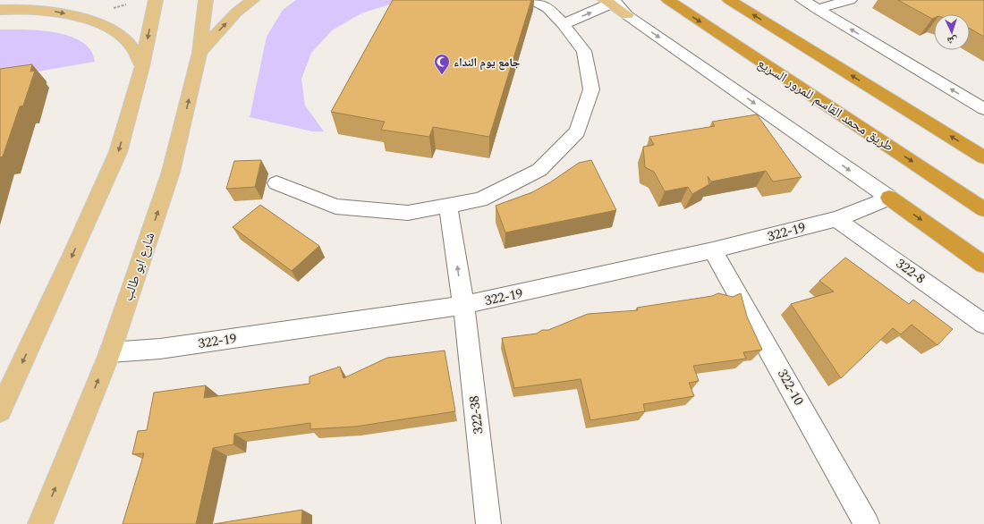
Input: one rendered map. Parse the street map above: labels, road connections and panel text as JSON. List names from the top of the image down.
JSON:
{
  "streets": {
    "highway": ["طريق محمد القاسم للمرور السريع"],
    "main road": ["شارع ابو طالب"],
    "street": [
      "322-19",
      "322-8",
      "322-10",
      "322-38"
    ]
  },
  "crossings": [
    ["322-19", "شارع ابو طالب"],
    ["322-19", "322-8"],
    ["322-19", "322-10"],
    ["322-19", "322-38"]
  ],
  "places": {
    "mosque": ["جامع يوم النداء"]
  },
  "north": "bottom"
}
